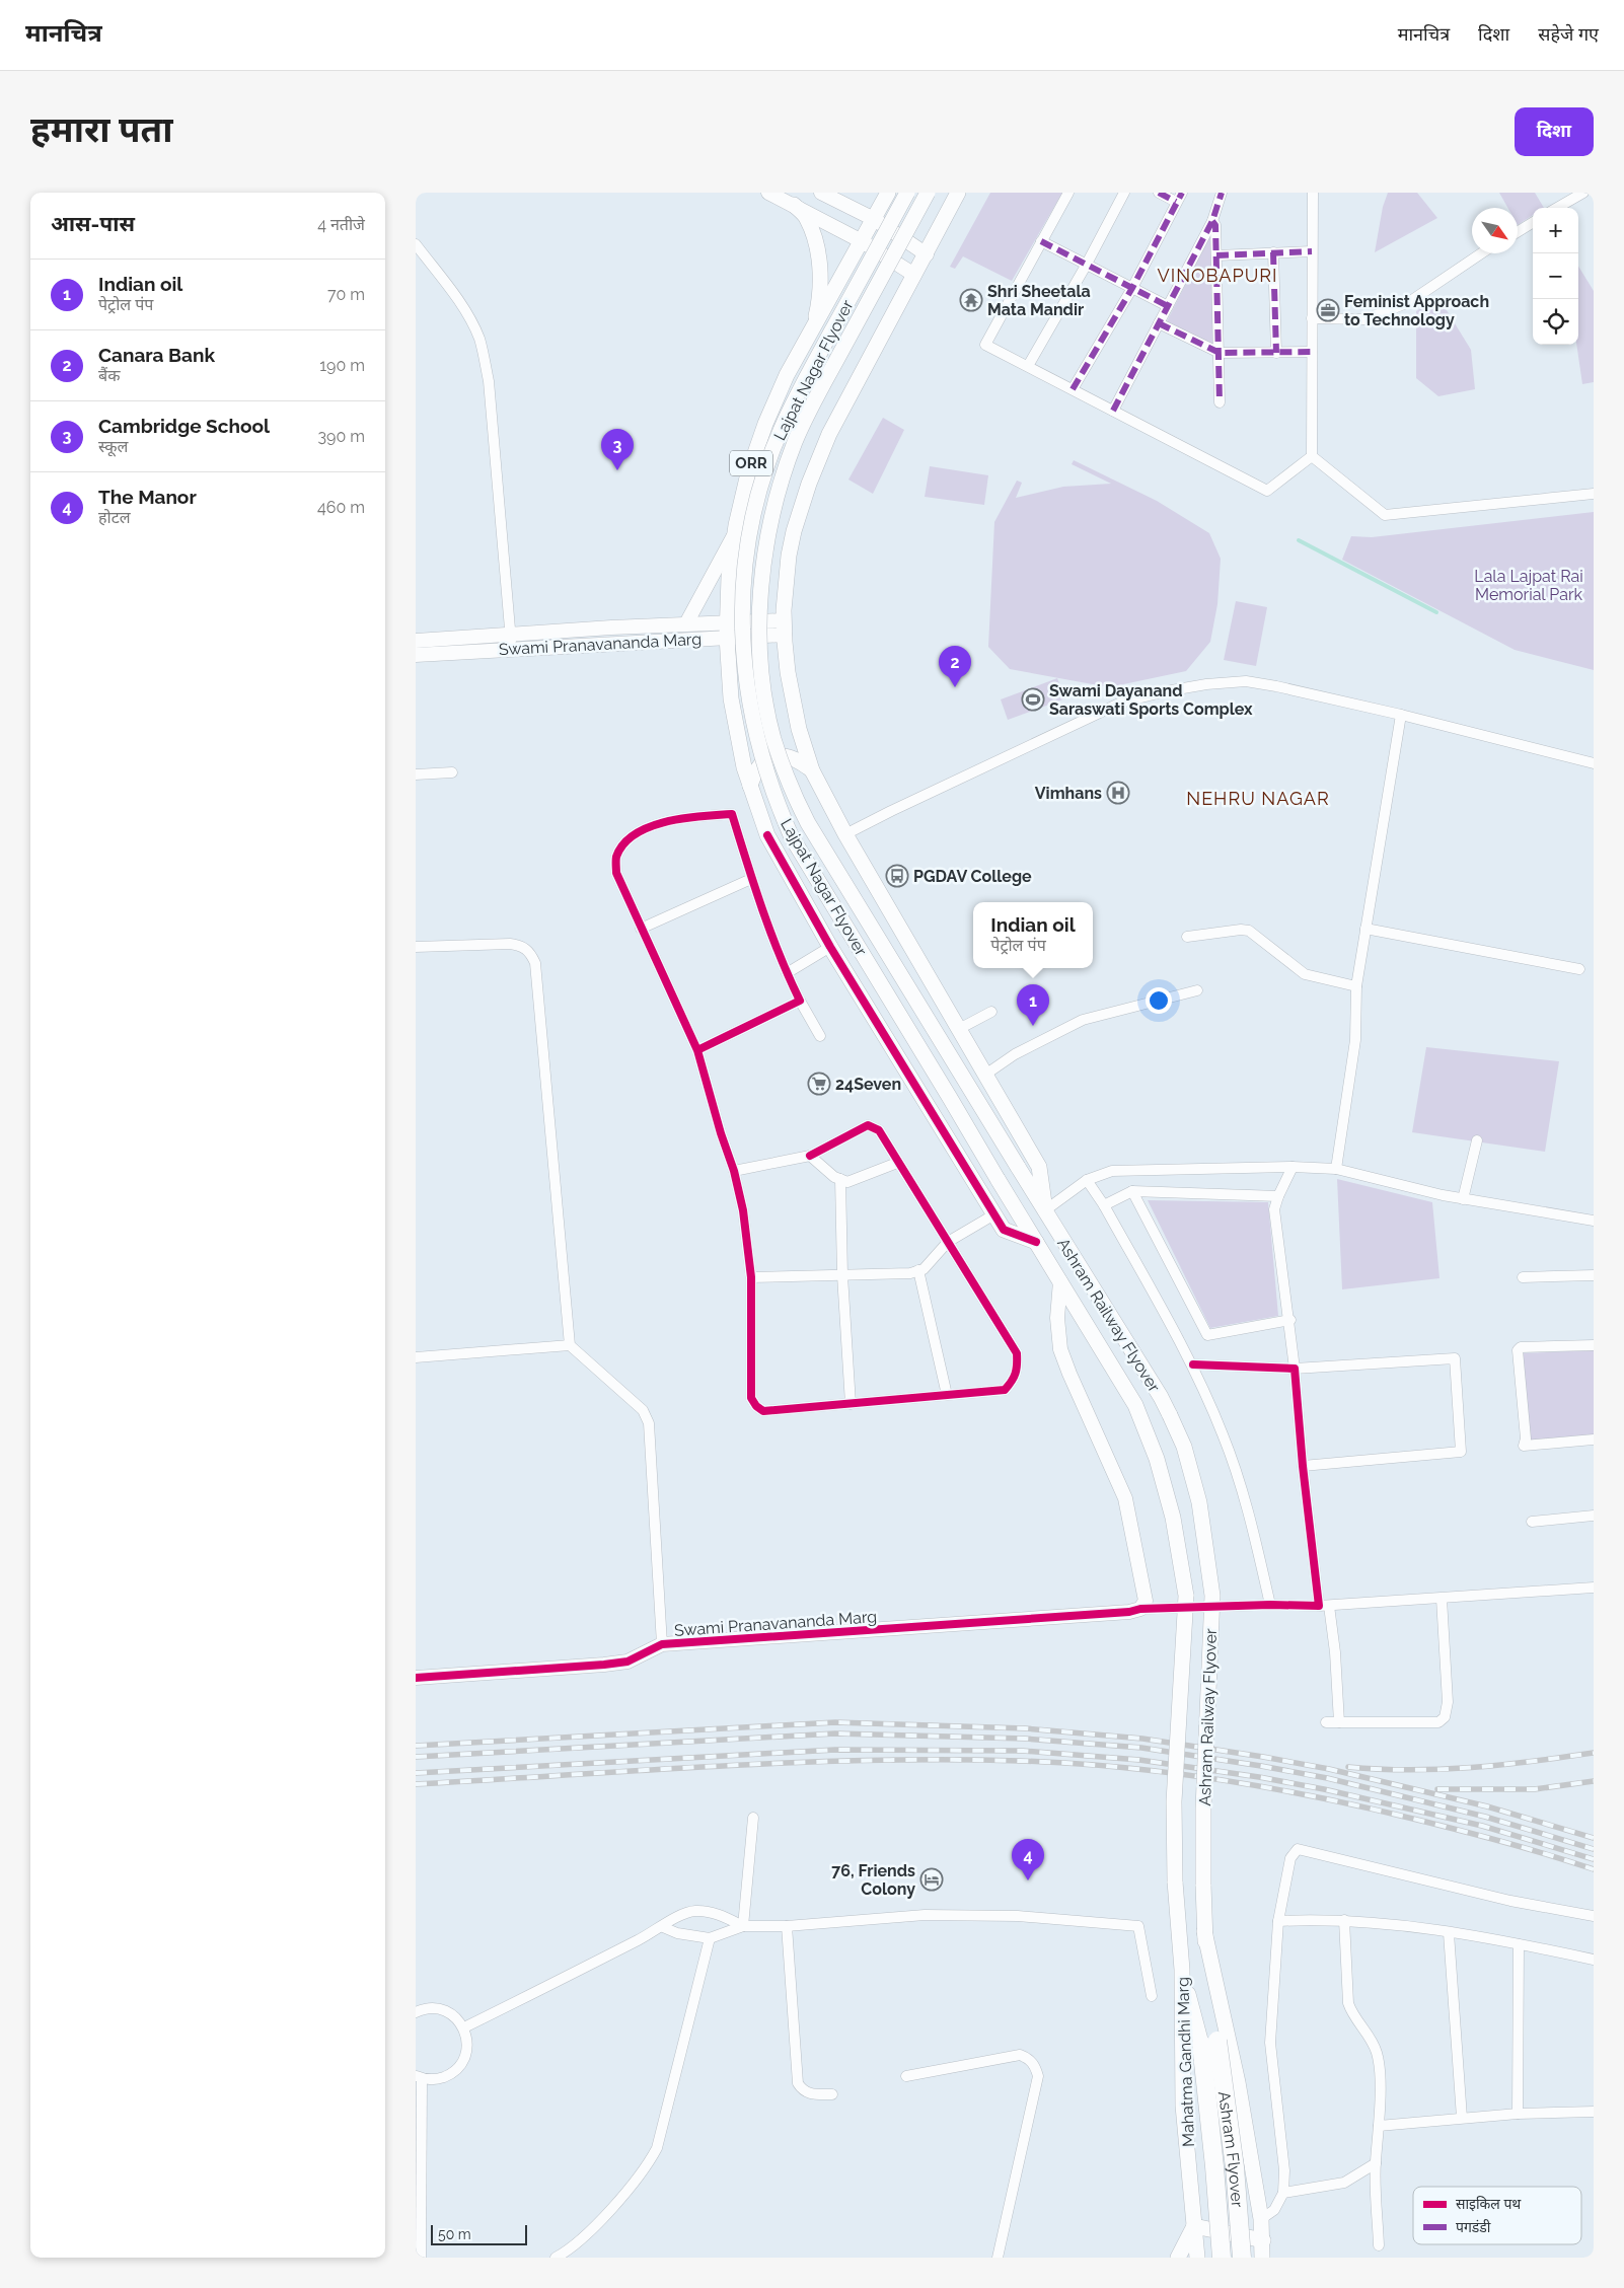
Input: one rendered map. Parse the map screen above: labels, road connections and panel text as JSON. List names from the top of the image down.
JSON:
{
  "streets": {
    "highway": ["Ashram Flyover"],
    "main road": [
      "Lajpat Nagar Flyover",
      "ORR",
      "Ashram Railway Flyover",
      "Mahatma Gandhi Marg"
    ],
    "street": ["Swami Pranavananda Marg"]
  },
  "crossings": [
    ["Lajpat Nagar Flyover", "ORR"],
    ["Lajpat Nagar Flyover", "Ashram Railway Flyover"],
    ["ORR", "Swami Pranavananda Marg"],
    ["Ashram Railway Flyover", "Mahatma Gandhi Marg"],
    ["Mahatma Gandhi Marg", "Ashram Flyover"]
  ],
  "districts": ["VINOBAPURI", "NEHRU NAGAR"],
  "parks": ["Lala Lajpat Rai Memorial Park"],
  "places": {
    "temple": ["Shri Sheetala Mata Mandir"],
    "office": ["Feminist Approach to Technology"],
    "sports": ["Swami Dayanand Saraswati Sports Complex"],
    "hospital": ["Vimhans"],
    "bus stop": ["PGDAV College"],
    "supermarket": ["24Seven"],
    "hotel": ["76, Friends Colony"]
  },
  "legend": ["साइकिल पथ", "पगडंडी"],
  "scale_bar": "50 m",
  "north": "bottom right",
  "page": {
    "header": "मानचित्र",
    "nav": ["मानचित्र", "दिशा", "सहेजे गए"],
    "buttons": "दिशा",
    "title": "हमारा पता",
    "heading": ["आस-पास", "4 नतीजे"],
    "map_buttons": ["+", "−"],
    "list": [
      {
        "mark": "1",
        "name": "Indian oil",
        "note": "पेट्रोल पंप",
        "value": "70 m"
      },
      {
        "mark": "2",
        "name": "Canara Bank",
        "note": "बैंक",
        "value": "190 m"
      },
      {
        "mark": "3",
        "name": "Cambridge School",
        "note": "स्कूल",
        "value": "390 m"
      },
      {
        "mark": "4",
        "name": "The Manor",
        "note": "होटल",
        "value": "460 m"
      }
    ],
    "pins": [
      "3",
      "2",
      "1",
      "4"
    ],
    "popup": ["Indian oil", "पेट्रोल पंप"],
    "scale": "50 m"
  }
}
